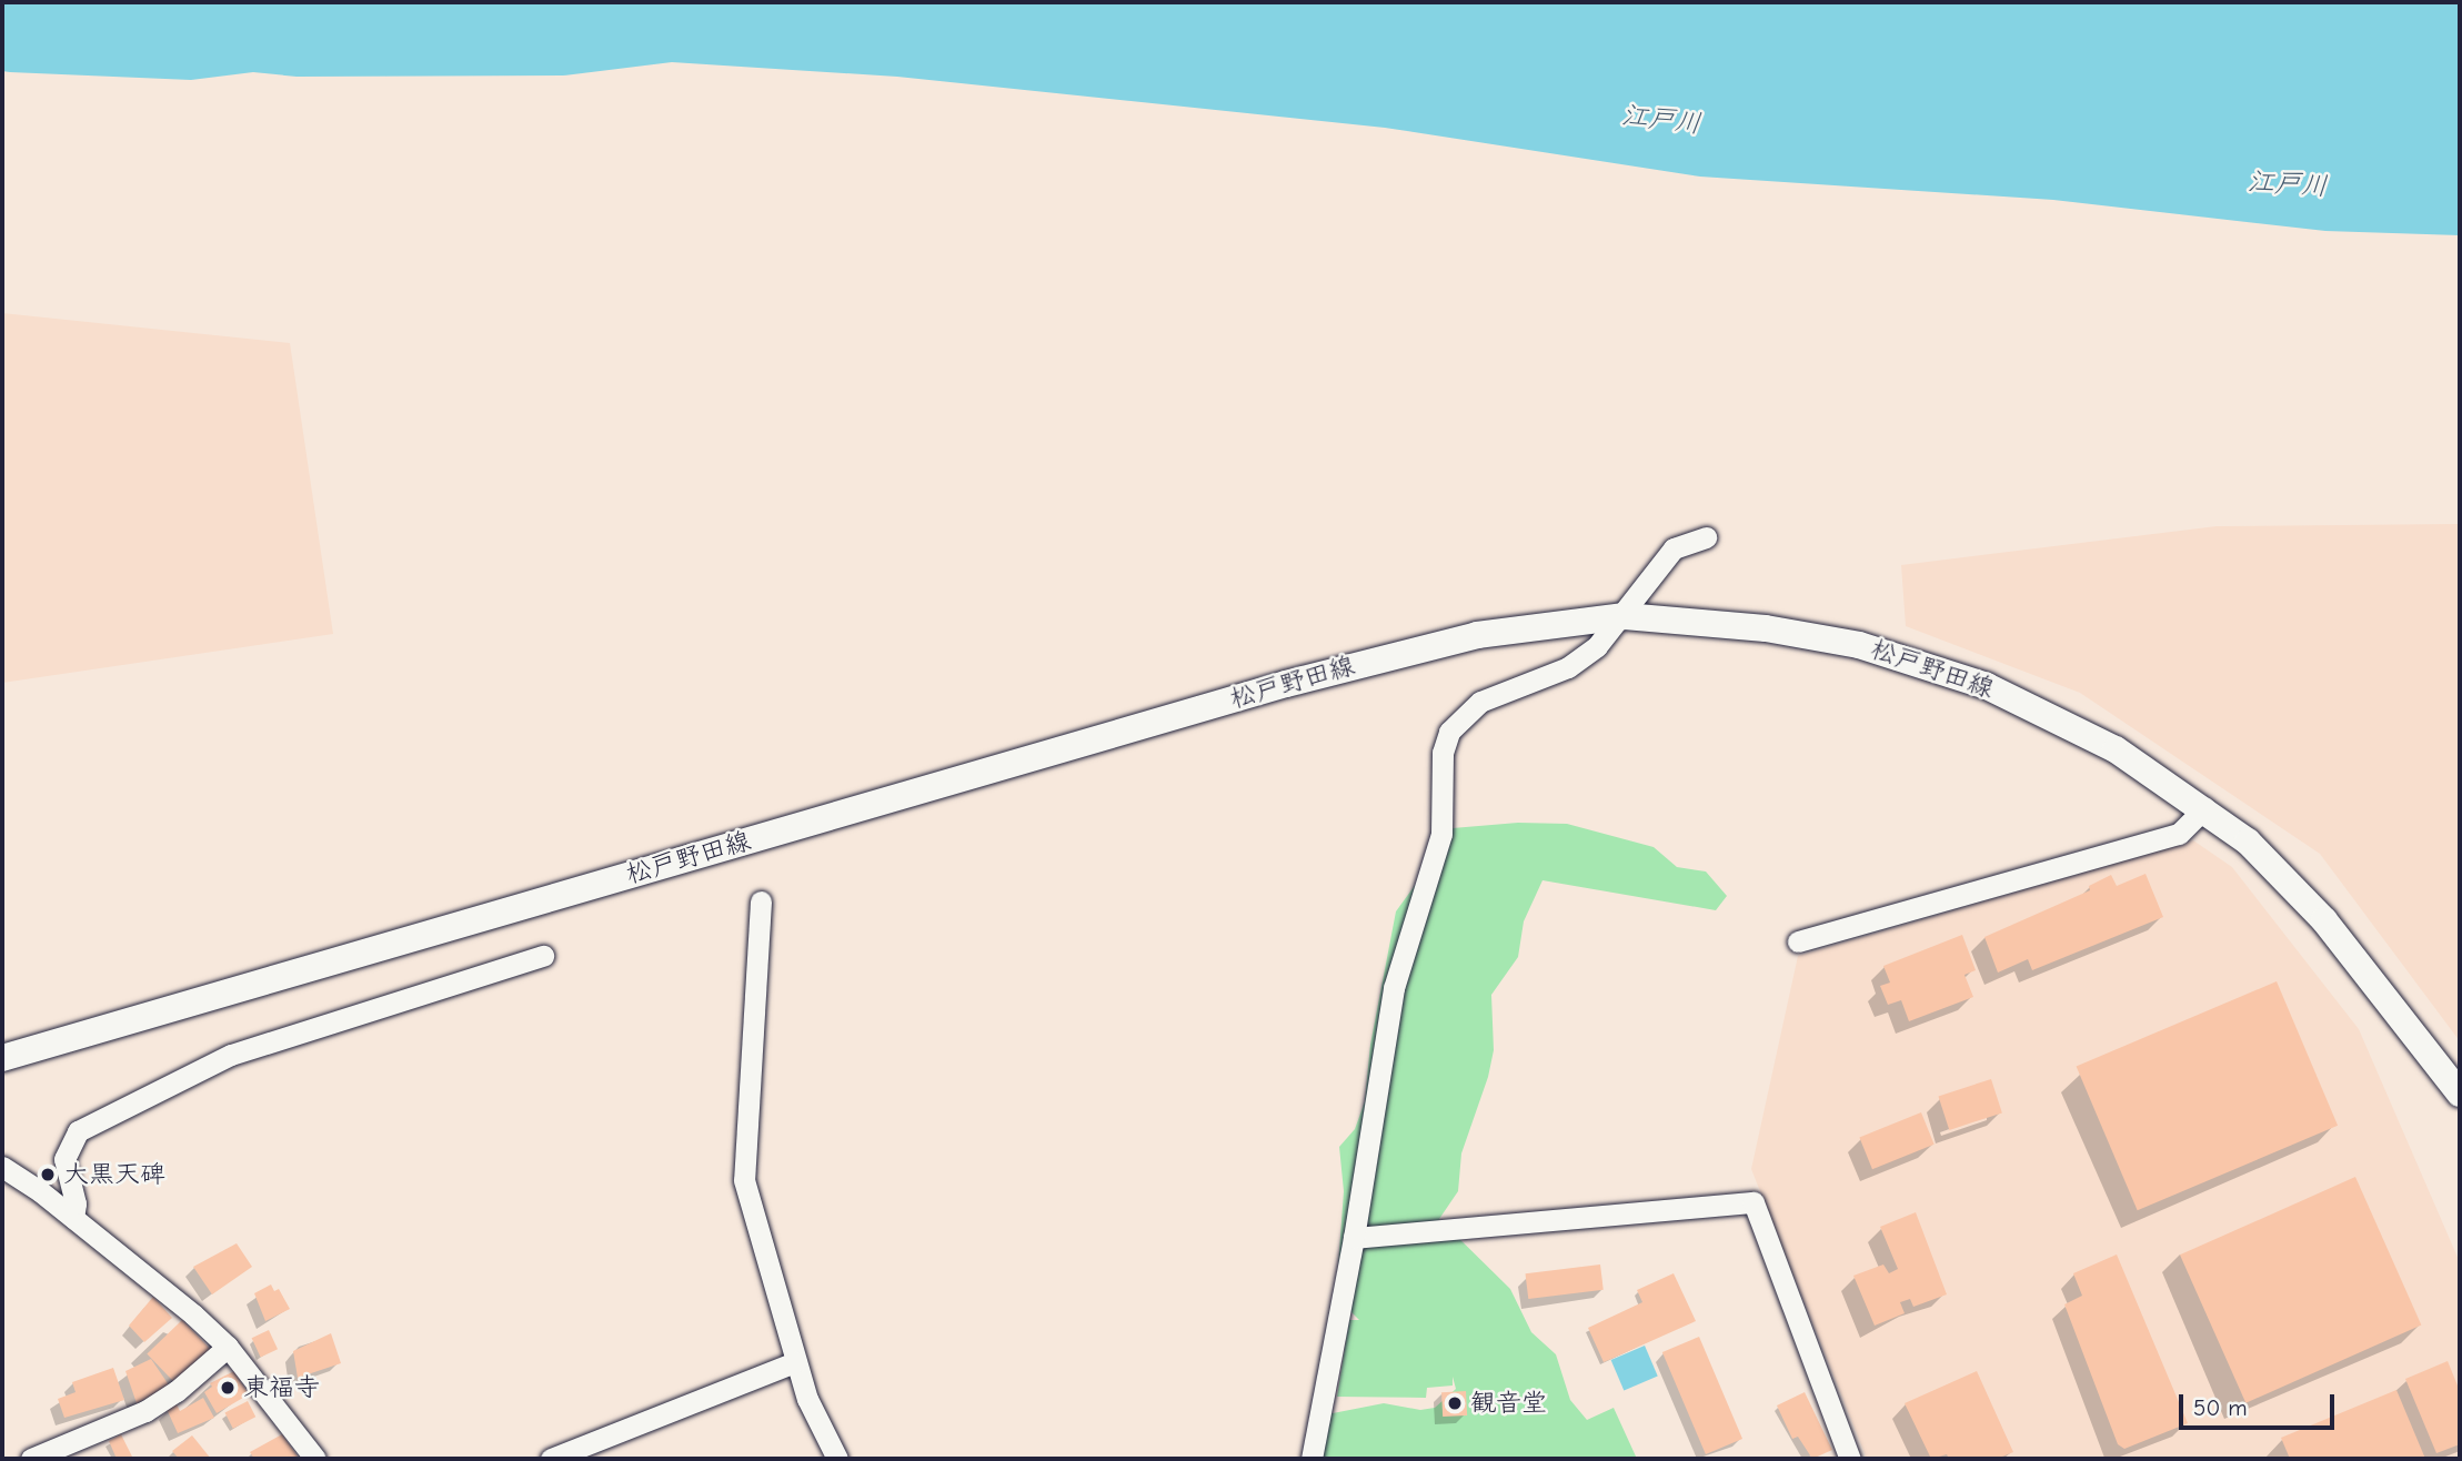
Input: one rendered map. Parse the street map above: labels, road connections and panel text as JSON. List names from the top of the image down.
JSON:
{
  "streets": {
    "main road": ["松戸野田線"]
  },
  "water": ["江戸川"],
  "places": ["大黒天碑", "東福寺", "観音堂"],
  "scale_bar": "50 m"
}
